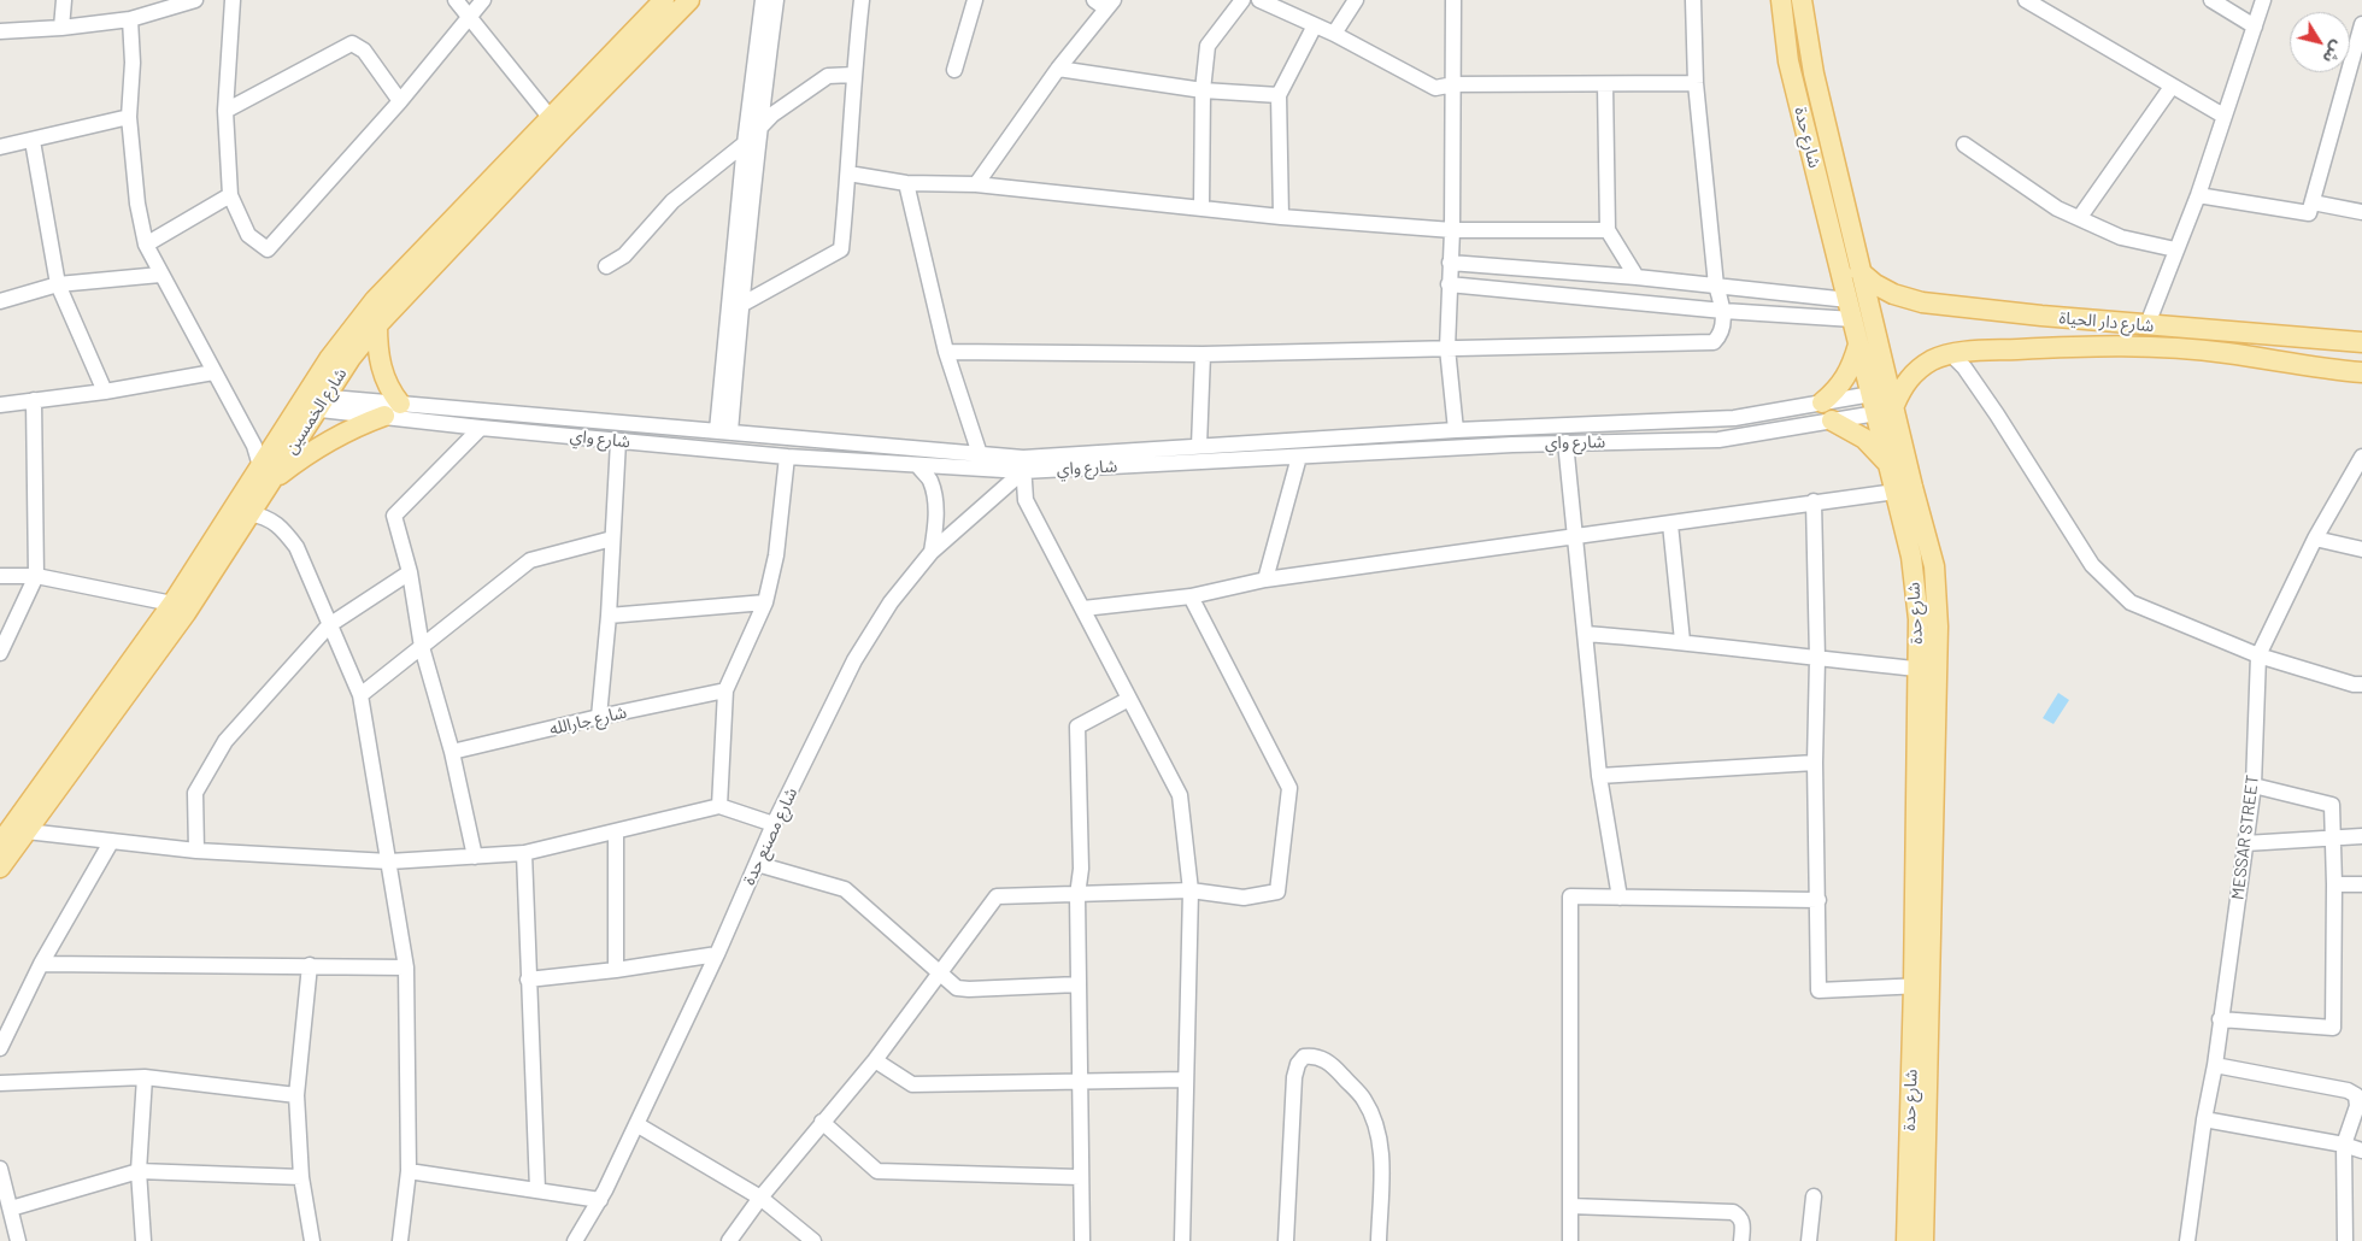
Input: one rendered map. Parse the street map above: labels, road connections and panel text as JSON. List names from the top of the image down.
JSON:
{
  "streets": {
    "main road": ["شارع حدة", "شارع دار الحياة", "شارع الخمسين"],
    "street": [
      "شارع واي",
      "شارع جارالله",
      "شارع مصنع حدة",
      "MESSAR STREET"
    ]
  },
  "crossings": [
    ["شارع حدة", "شارع دار الحياة"],
    ["شارع حدة", "شارع واي"],
    ["شارع دار الحياة", "شارع واي"],
    ["شارع الخمسين", "شارع واي"],
    ["شارع واي", "شارع مصنع حدة"]
  ],
  "north": "bottom right"
}
